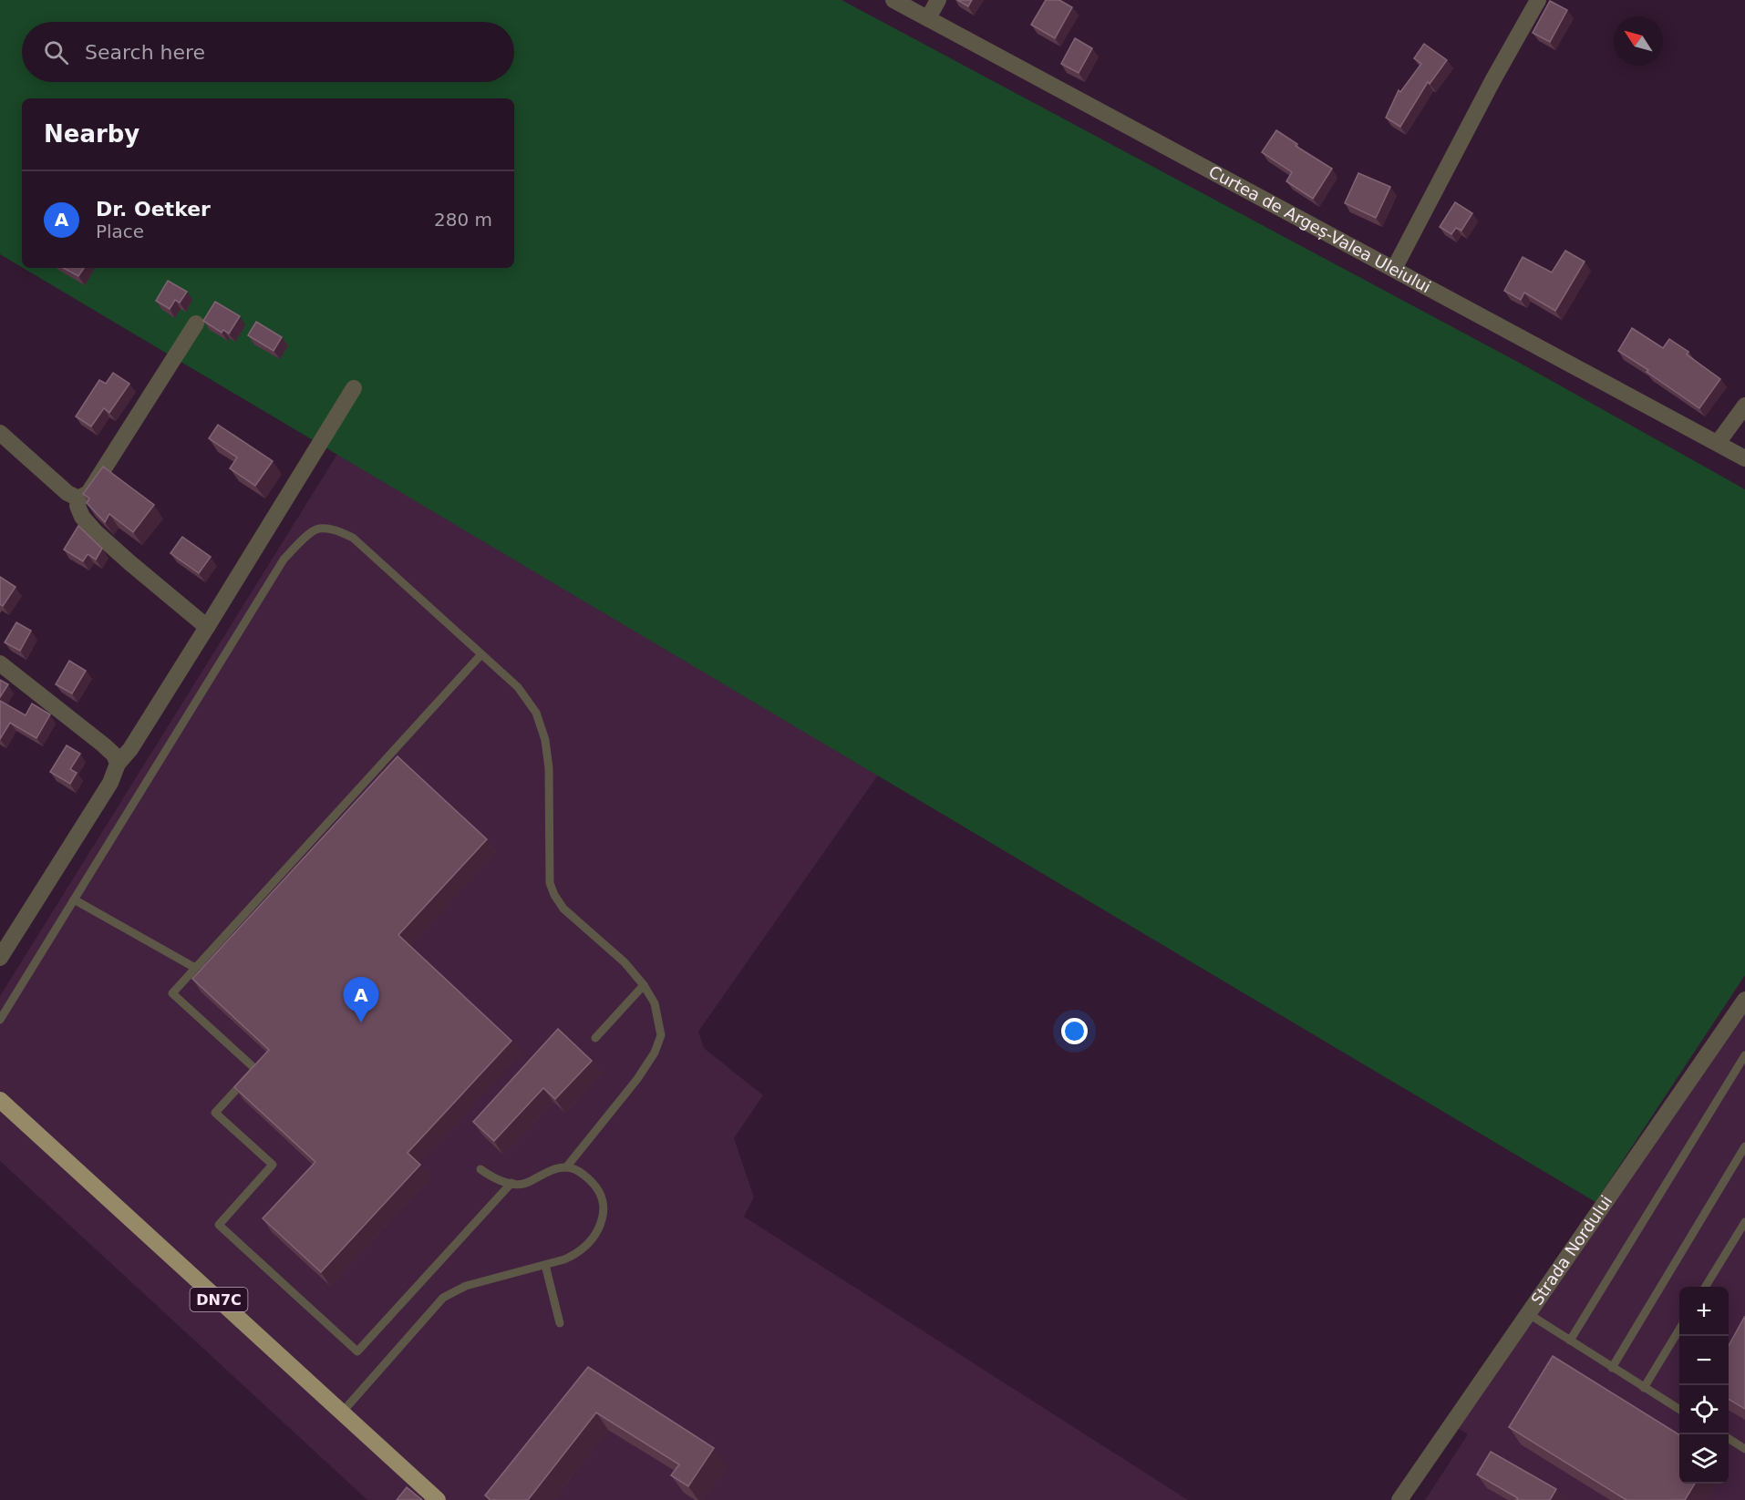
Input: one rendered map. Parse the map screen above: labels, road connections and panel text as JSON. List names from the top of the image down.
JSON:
{
  "streets": {
    "main road": ["DN7C"],
    "street": ["Curtea de Argeș-Valea Uleiului", "Strada Nordului"]
  },
  "north": "top left",
  "page": {
    "search": "Search here",
    "heading": "Nearby",
    "list": [
      {
        "mark": "A",
        "name": "Dr. Oetker",
        "note": "Place",
        "value": "280 m"
      }
    ],
    "pins": "A",
    "map_buttons": ["+", "−"]
  }
}
